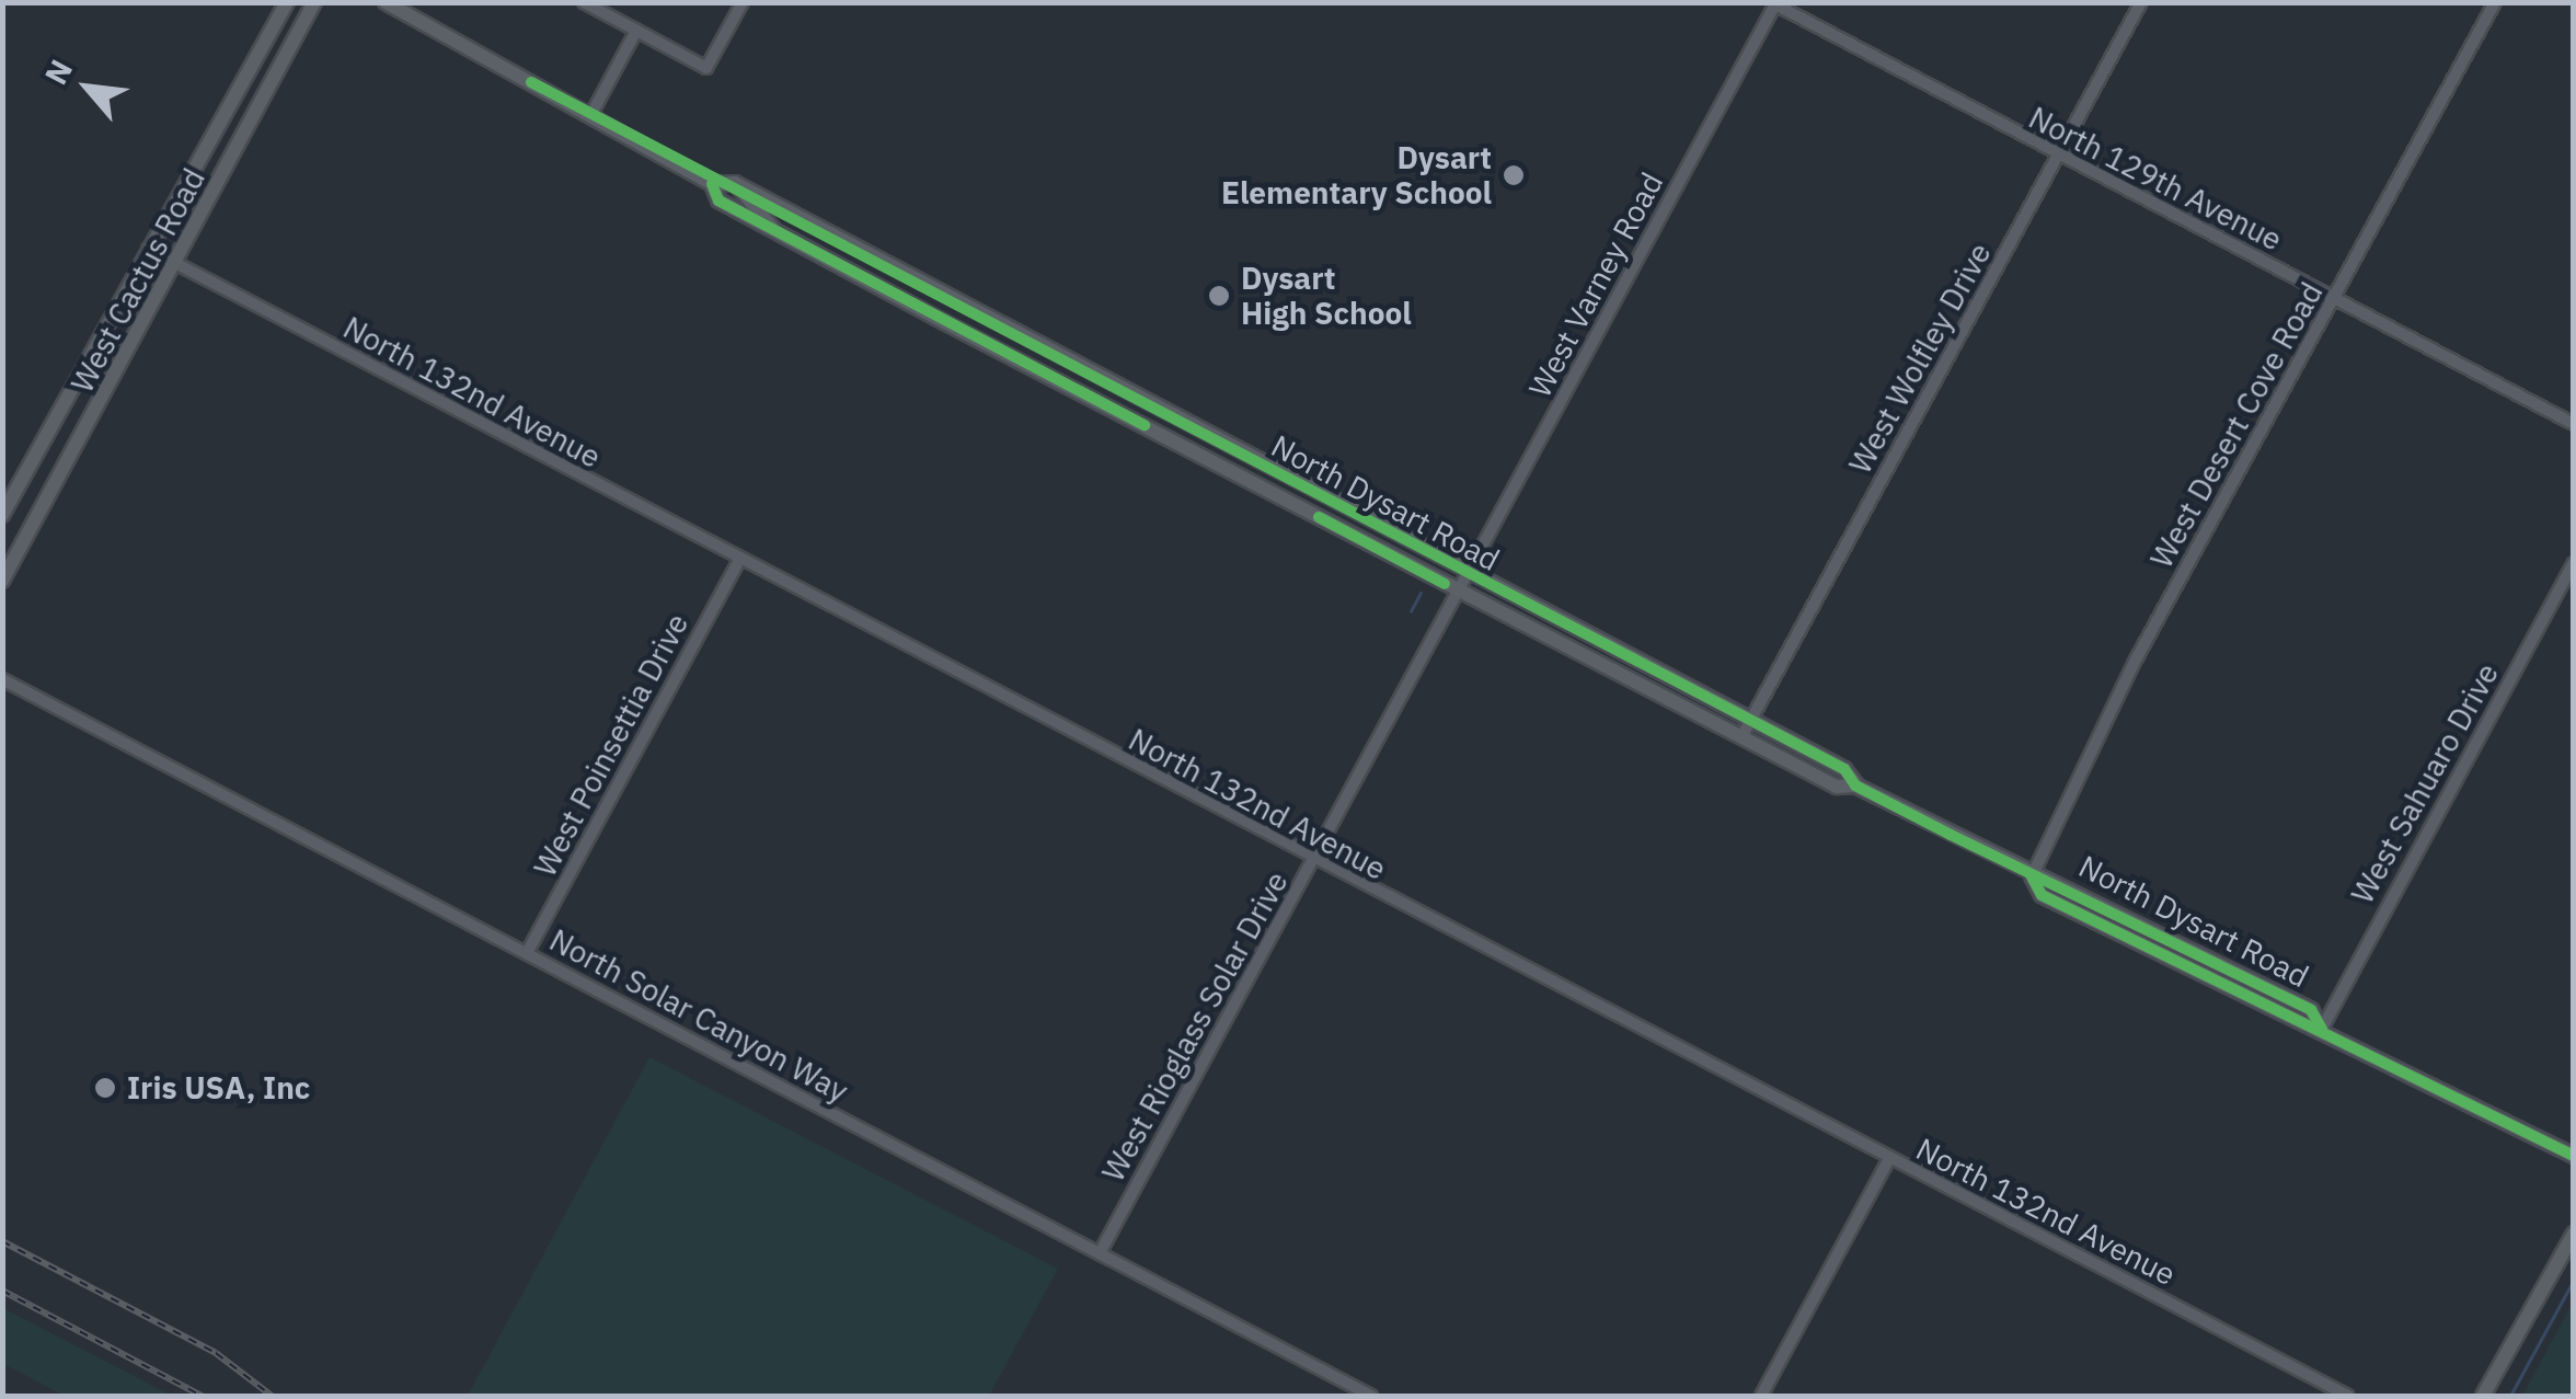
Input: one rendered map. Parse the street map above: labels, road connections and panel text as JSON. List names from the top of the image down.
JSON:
{
  "streets": {
    "main road": ["West Cactus Road", "North Dysart Road"],
    "street": [
      "North 129th Avenue",
      "West Varney Road",
      "West Wolfley Drive",
      "North 132nd Avenue",
      "West Desert Cove Road",
      "West Poinsettia Drive",
      "West Sahuaro Drive",
      "North Solar Canyon Way",
      "West Rioglass Solar Drive"
    ]
  },
  "crossings": [
    ["North 129th Avenue", "West Varney Road"],
    ["North 129th Avenue", "West Wolfley Drive"],
    ["North 129th Avenue", "West Desert Cove Road"],
    ["West Cactus Road", "North 132nd Avenue"],
    ["West Varney Road", "North Dysart Road"],
    ["West Varney Road", "West Rioglass Solar Drive"],
    ["West Wolfley Drive", "North Dysart Road"],
    ["North 132nd Avenue", "West Poinsettia Drive"],
    ["North 132nd Avenue", "West Rioglass Solar Drive"],
    ["West Desert Cove Road", "North Dysart Road"],
    ["North Dysart Road", "West Sahuaro Drive"],
    ["North Dysart Road", "West Rioglass Solar Drive"],
    ["West Poinsettia Drive", "North Solar Canyon Way"],
    ["North Solar Canyon Way", "West Rioglass Solar Drive"]
  ],
  "places": ["Dysart Elementary School", "Dysart High School", "Iris USA, Inc"],
  "north": "top left"
}
